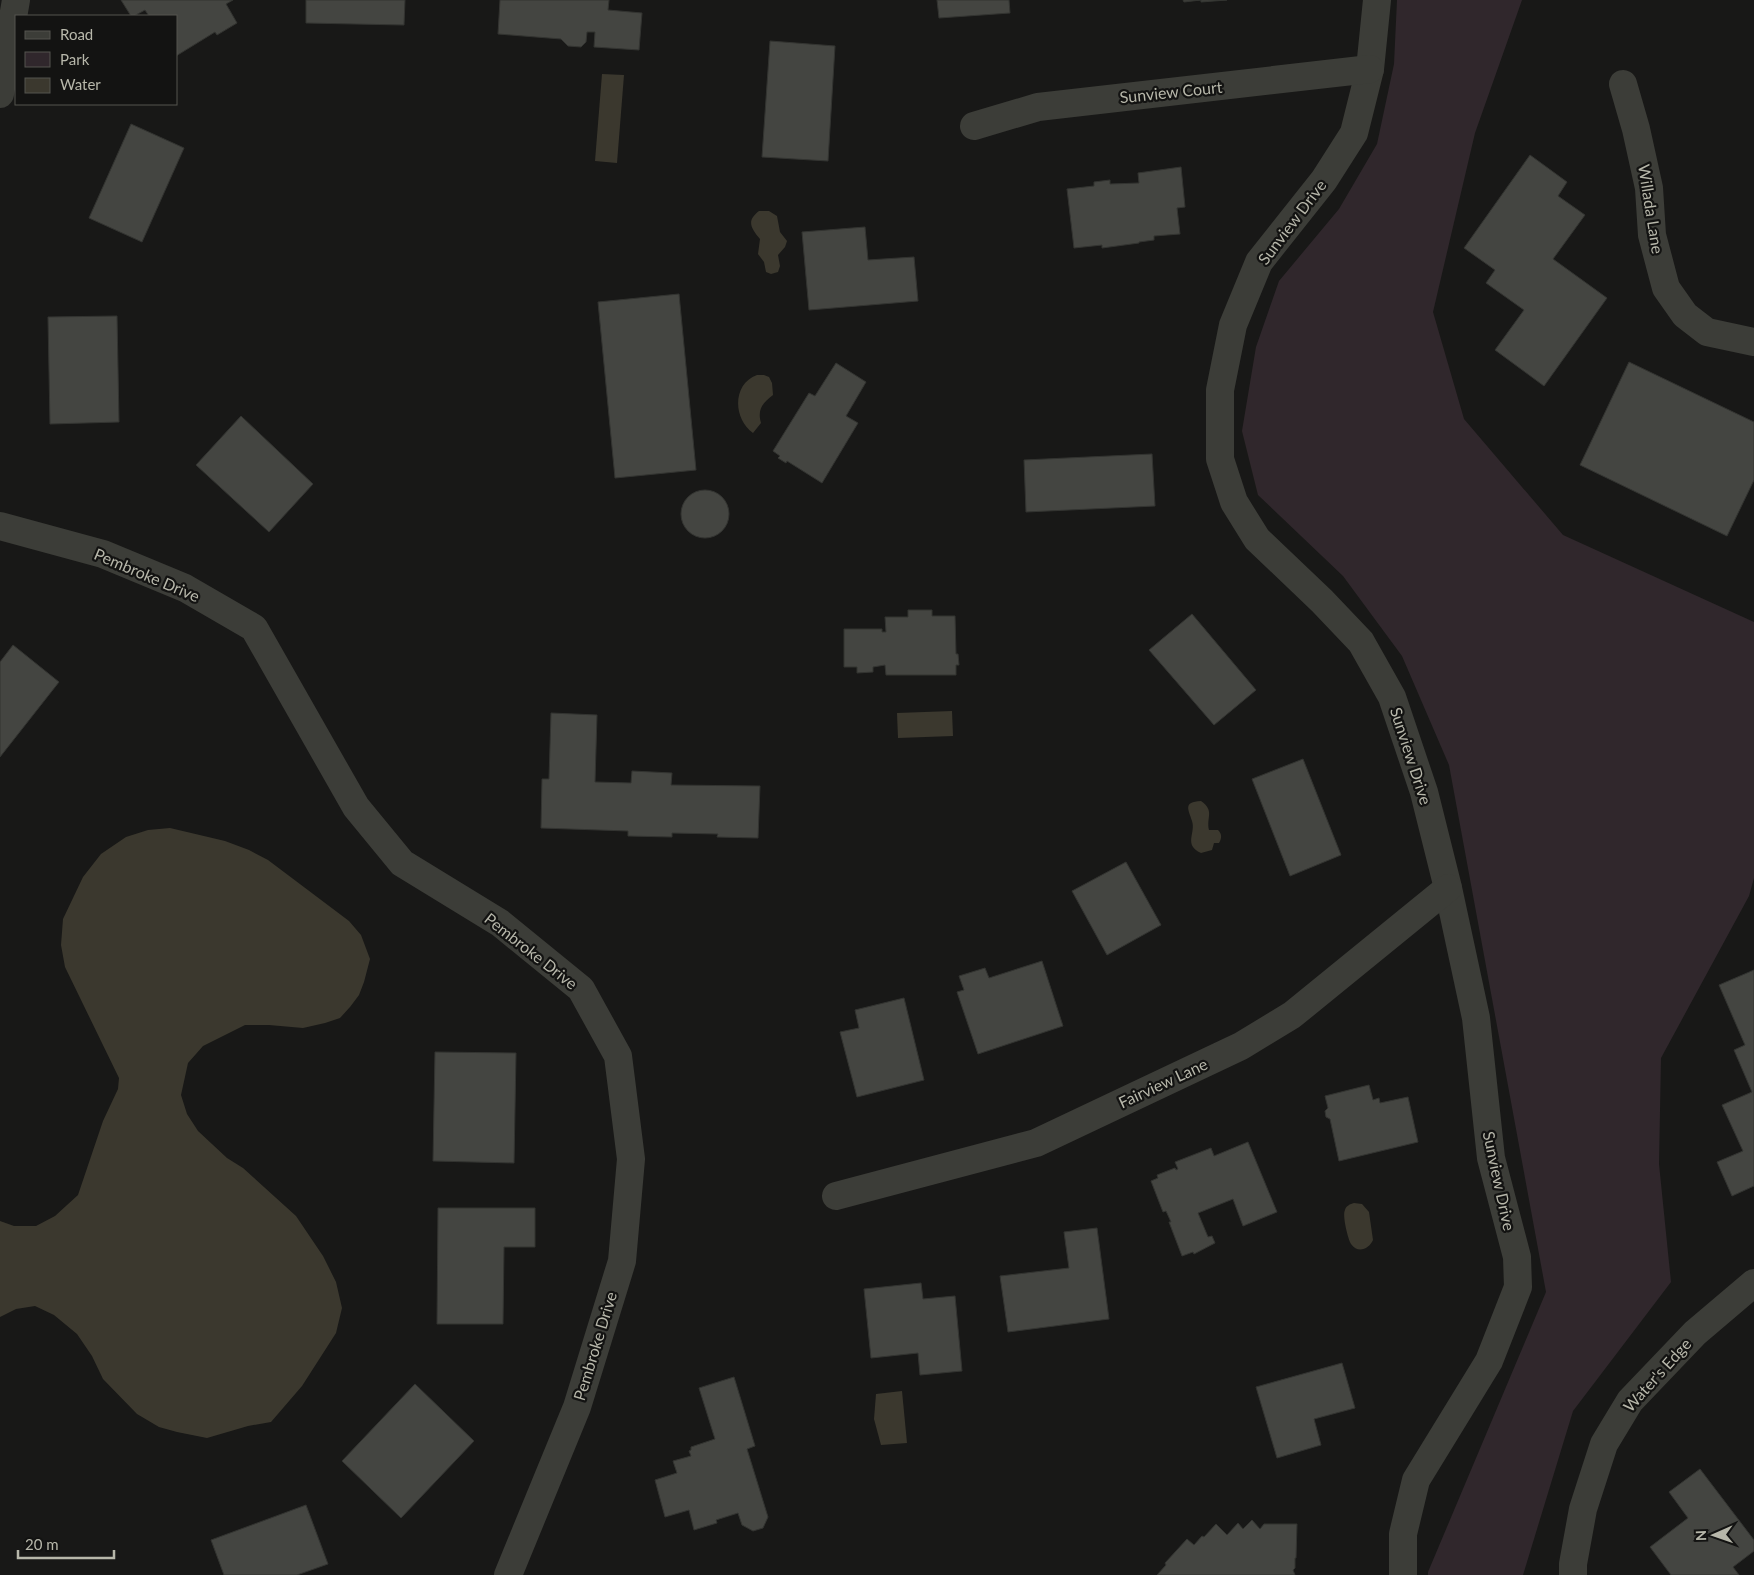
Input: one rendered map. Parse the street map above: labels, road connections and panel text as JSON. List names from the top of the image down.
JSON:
{
  "streets": {
    "street": [
      "Sunview Court",
      "Willada Lane",
      "Sunview Drive",
      "Pembroke Drive",
      "Fairview Lane",
      "Water's Edge"
    ]
  },
  "crossings": [
    ["Sunview Court", "Sunview Drive"],
    ["Sunview Drive", "Fairview Lane"]
  ],
  "legend": ["Road", "Park", "Water"],
  "scale_bar": "20 m",
  "north": "left"
}
